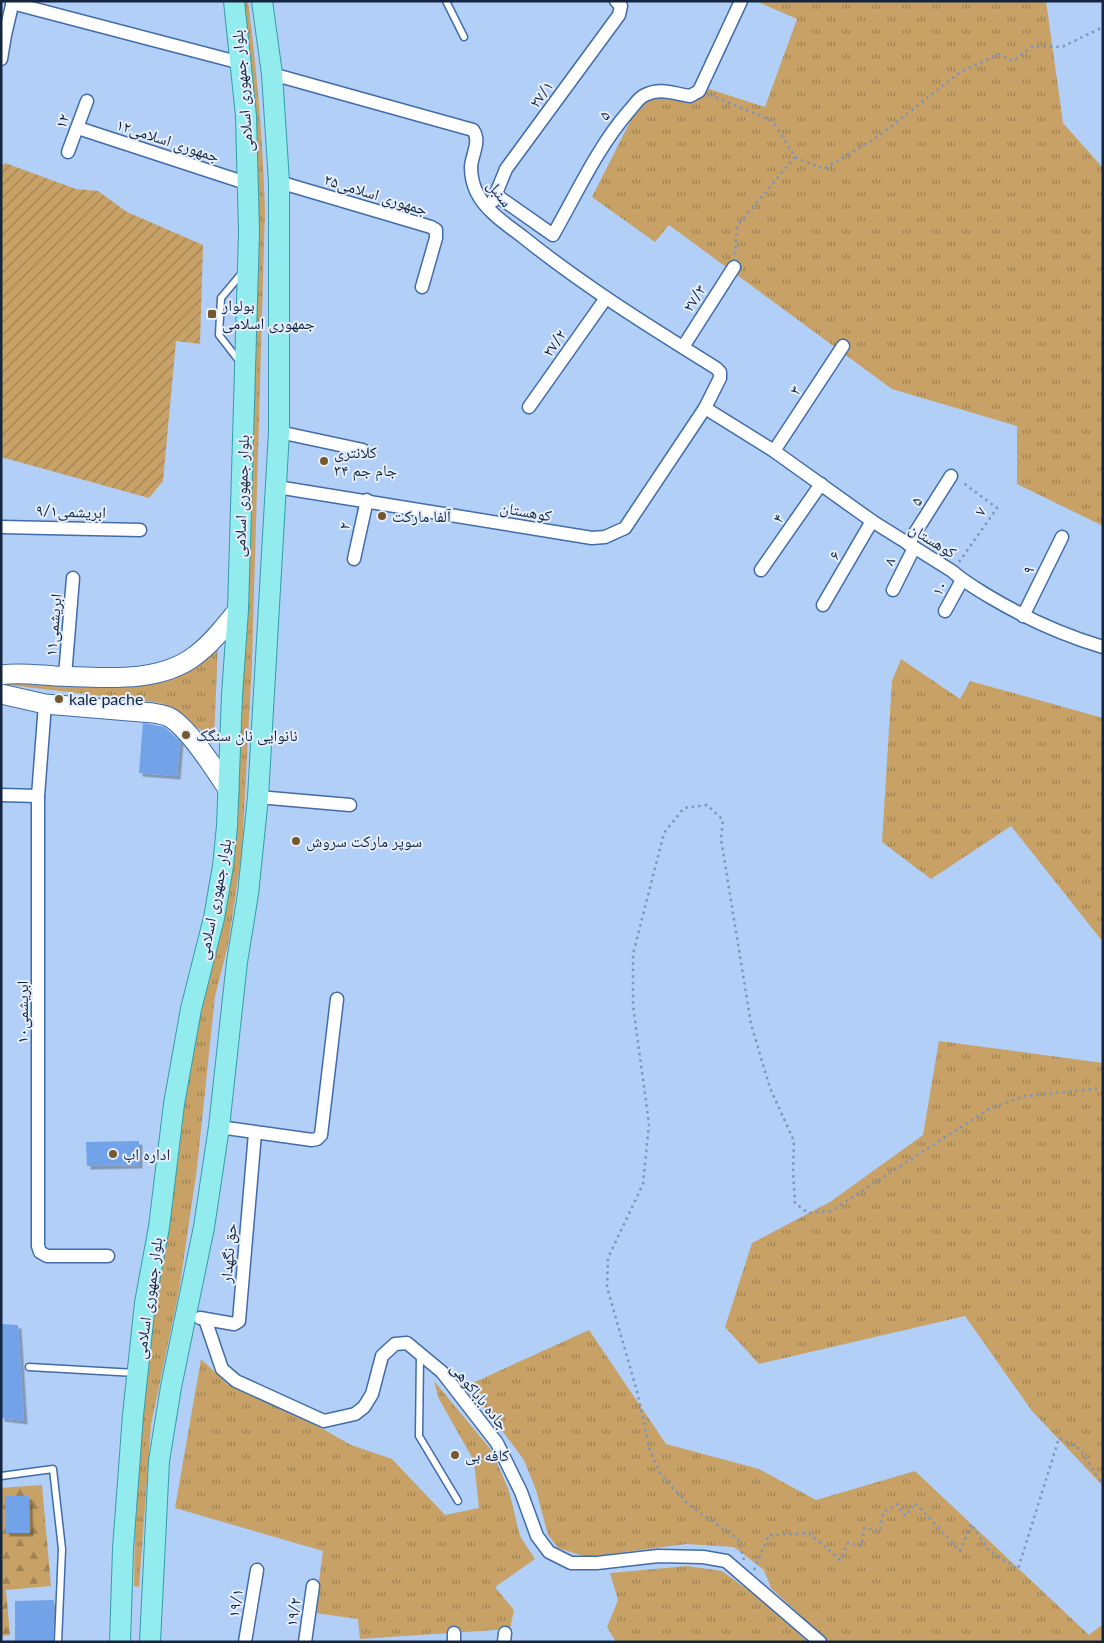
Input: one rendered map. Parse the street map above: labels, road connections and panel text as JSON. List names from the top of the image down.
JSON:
{
  "streets": {
    "main road": ["بلوار جمهوری اسلامی"],
    "street": [
      "۲۷/۱",
      "۵",
      "۱۲",
      "جمهوری اسلامی۱۲",
      "سنبل",
      "جمهوری اسلامی۲۵",
      "۲۷/۳",
      "۲۷/۲",
      "۳",
      "۹/۱ابریشمی",
      "کوهستان",
      "۴",
      "۲",
      "۶",
      "۸",
      "۹",
      "۱۰",
      "ابریشمی۱۱",
      "ابریشمی۱۰",
      "حق نگهدار",
      "جاده باباکوهی",
      "۱۹/۱",
      "۱۹/۲"
    ],
    "path": ["۷"]
  },
  "crossings": [
    ["بلوار جمهوری اسلامی", "جمهوری اسلامی۱۲"],
    ["بلوار جمهوری اسلامی", "سنبل"],
    ["بلوار جمهوری اسلامی", "جمهوری اسلامی۲۵"],
    ["بلوار جمهوری اسلامی", "کوهستان"],
    ["بلوار جمهوری اسلامی", "حق نگهدار"],
    ["۲۷/۱", "۵"],
    ["۲۷/۱", "سنبل"],
    ["۵", "کوهستان"],
    ["۵", "۷"],
    ["۵", "۸"],
    ["۱۲", "جمهوری اسلامی۱۲"],
    ["سنبل", "۲۷/۳"],
    ["سنبل", "۲۷/۲"],
    ["سنبل", "کوهستان"],
    ["۳", "کوهستان"],
    ["کوهستان", "۷"],
    ["کوهستان", "۴"],
    ["کوهستان", "۲"],
    ["کوهستان", "۶"],
    ["کوهستان", "۸"],
    ["کوهستان", "۹"],
    ["کوهستان", "۱۰"],
    ["حق نگهدار", "جاده باباکوهی"]
  ],
  "places": {
    "transit": ["بولوار جمهوری اسلامی"],
    "other": [
      "کلانتری ۳۴ جام جم",
      "آلفا مارکت",
      "kale pache",
      "نانوایی نان سنگک",
      "سوپر مارکت سروش",
      "اداره اب",
      "کافه بی"
    ]
  }
}
